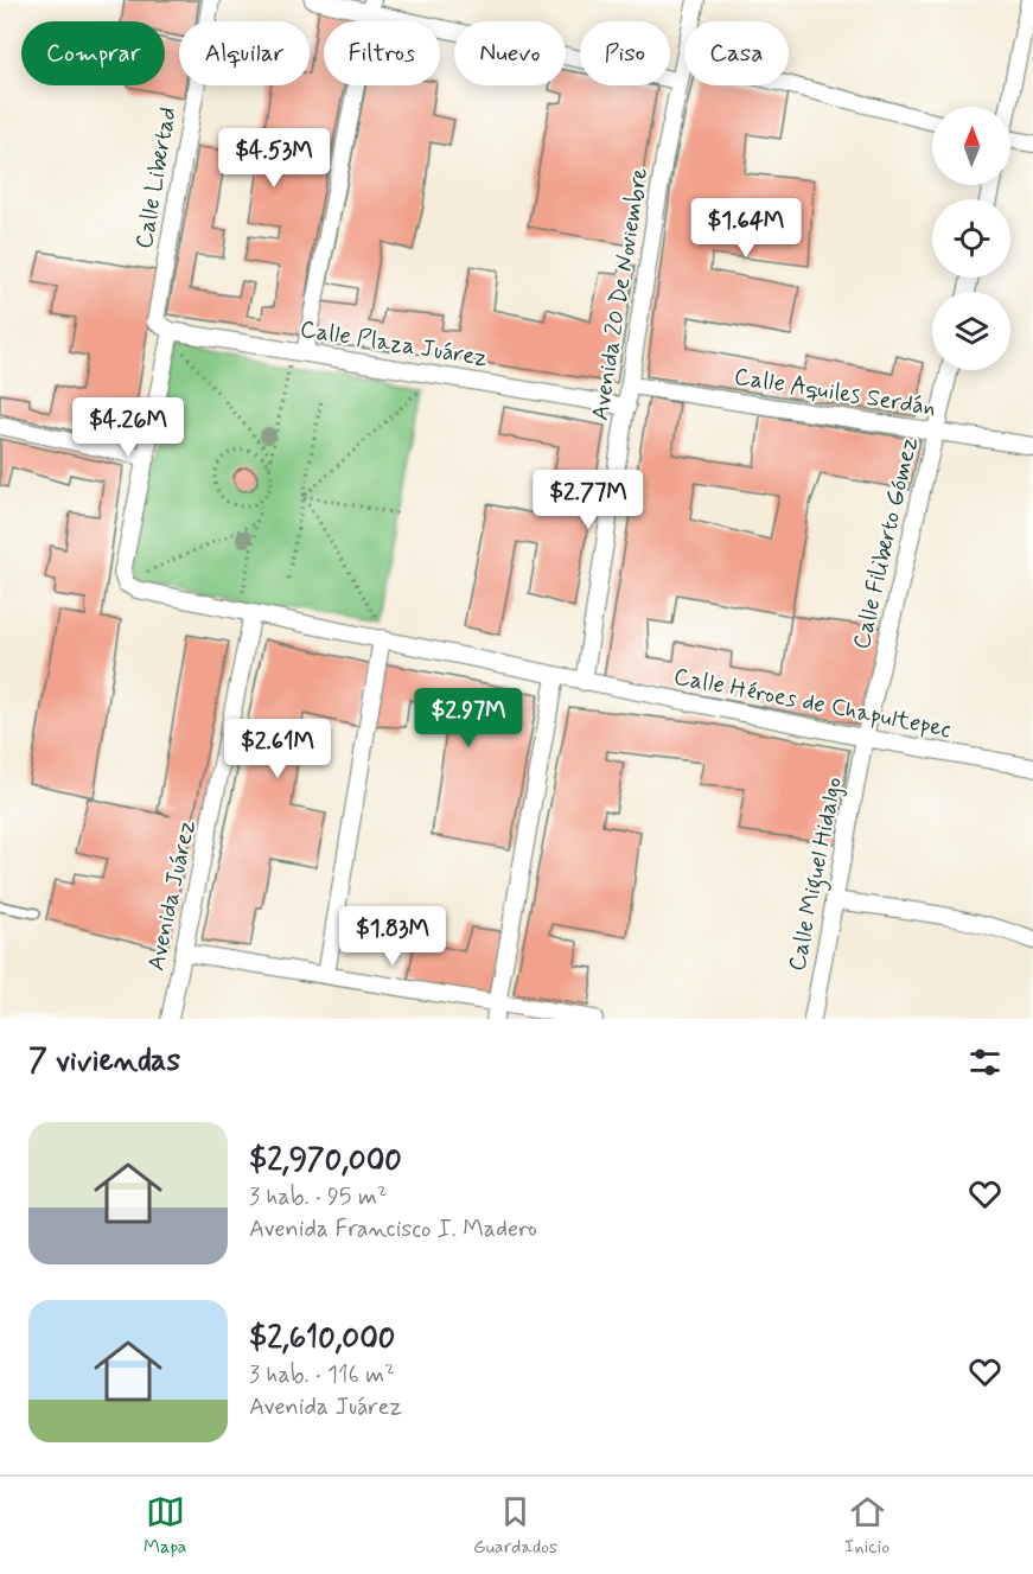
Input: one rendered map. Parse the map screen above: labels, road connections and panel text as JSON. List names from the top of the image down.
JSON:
{
  "streets": {
    "street": [
      "Calle Libertad",
      "Avenida 20 De Noviembre",
      "Calle Plaza Juárez",
      "Calle Aquiles Serdán",
      "Calle Filiberto Gómez",
      "Calle Héroes de Chapultepec",
      "Calle Miguel Hidalgo",
      "Avenida Juárez"
    ]
  },
  "crossings": [
    ["Calle Libertad", "Calle Plaza Juárez"],
    ["Avenida 20 De Noviembre", "Calle Plaza Juárez"],
    ["Avenida 20 De Noviembre", "Calle Aquiles Serdán"],
    ["Avenida 20 De Noviembre", "Calle Héroes de Chapultepec"],
    ["Calle Aquiles Serdán", "Calle Filiberto Gómez"],
    ["Calle Filiberto Gómez", "Calle Héroes de Chapultepec"],
    ["Calle Filiberto Gómez", "Calle Miguel Hidalgo"],
    ["Calle Héroes de Chapultepec", "Calle Miguel Hidalgo"]
  ],
  "north": "top",
  "page": {
    "chip": [
      "Comprar",
      "Alquilar",
      "Filtros",
      "Nuevo",
      "Piso",
      "Casa"
    ],
    "price": [
      "$4.53M",
      "$1.64M",
      "$4.26M",
      "$2.77M",
      "$2.97M",
      "$2.61M",
      "$1.83M"
    ],
    "heading": "7 viviendas",
    "list": [
      {
        "name": "$2,970,000",
        "note": "3 hab. · 95 m² · Avenida Francisco I. Madero"
      },
      {
        "name": "$2,610,000",
        "note": "3 hab. · 116 m² · Avenida Juárez"
      }
    ],
    "tabs": ["Mapa", "Guardados", "Inicio"]
  }
}
